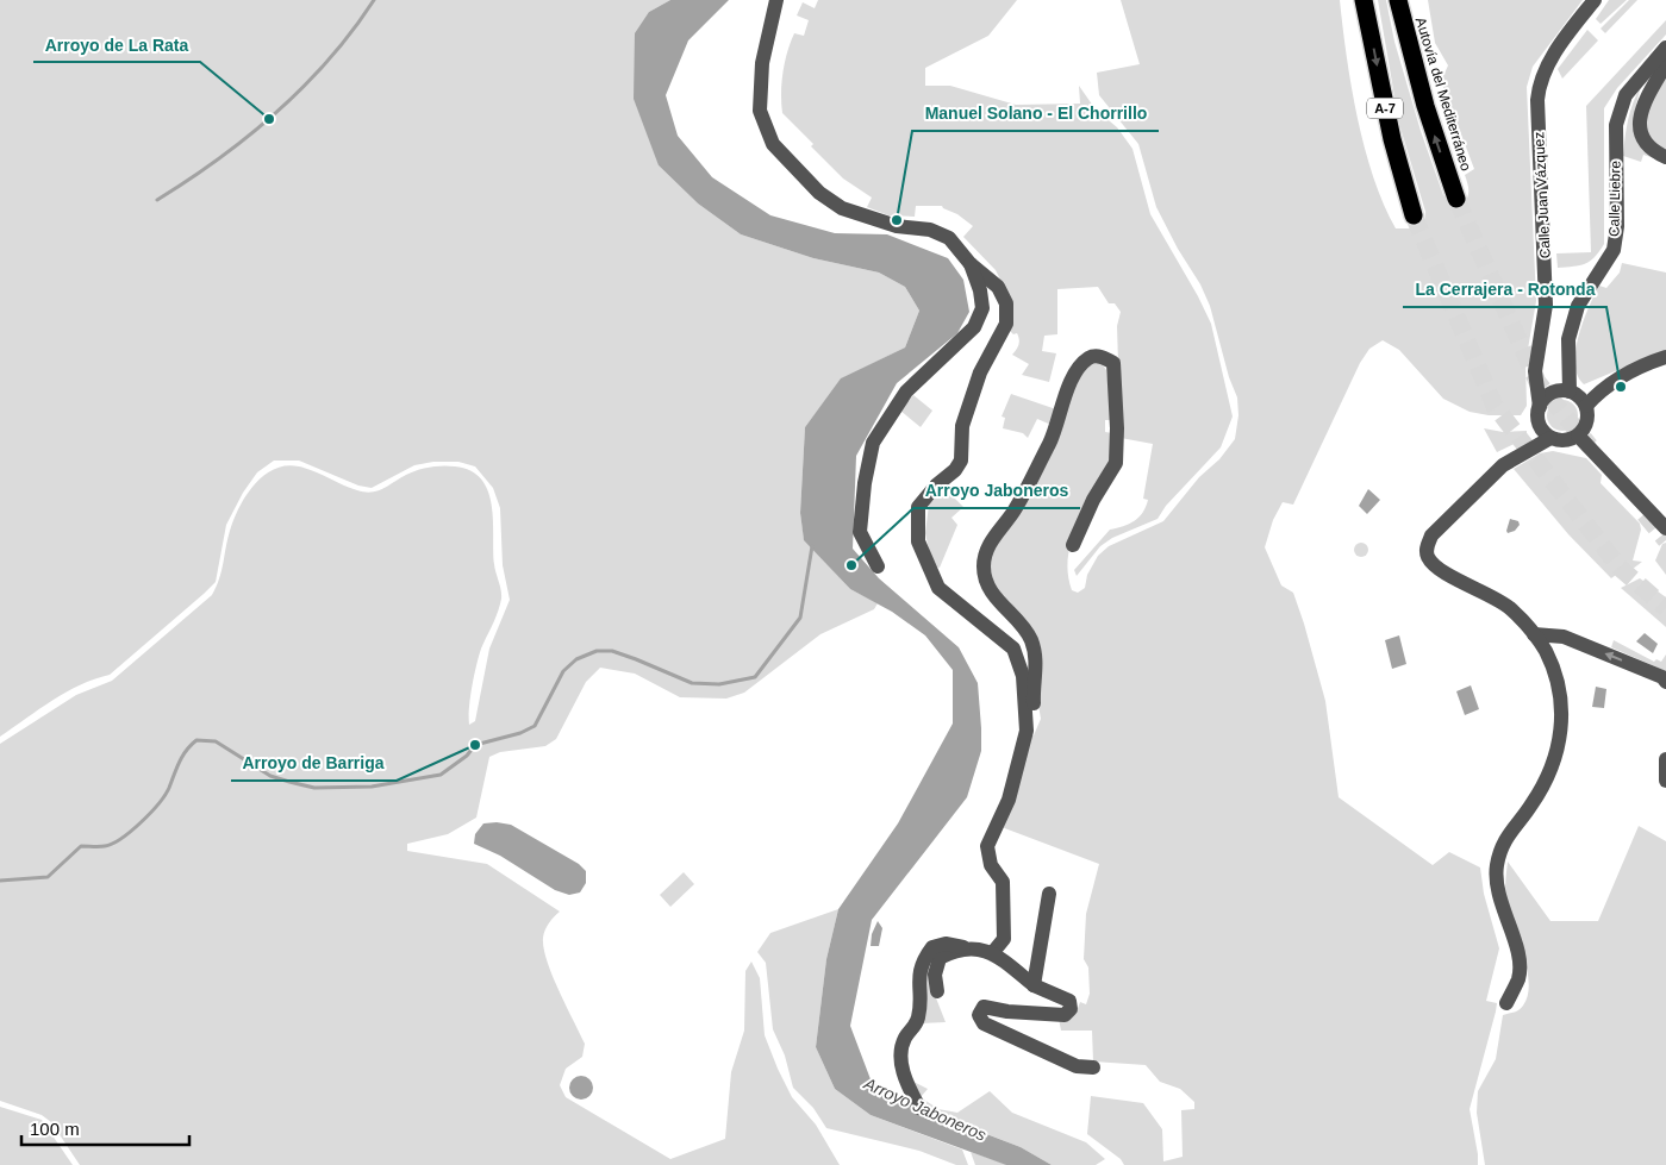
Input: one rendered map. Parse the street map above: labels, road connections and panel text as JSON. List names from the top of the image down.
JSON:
{
  "streets": {
    "highway": ["Autovía del Mediterráneo", "A-7"],
    "street": ["Calle Juan Vázquez", "Calle Liebre"]
  },
  "crossings": [
    ["Calle Juan Vázquez", "Calle Liebre"]
  ],
  "water": ["Arroyo Jaboneros"],
  "places": [
    "Arroyo de La Rata",
    "Manuel Solano - El Chorrillo",
    "La Cerrajera - Rotonda",
    "Arroyo Jaboneros",
    "Arroyo de Barriga"
  ],
  "scale_bar": "100 m"
}
